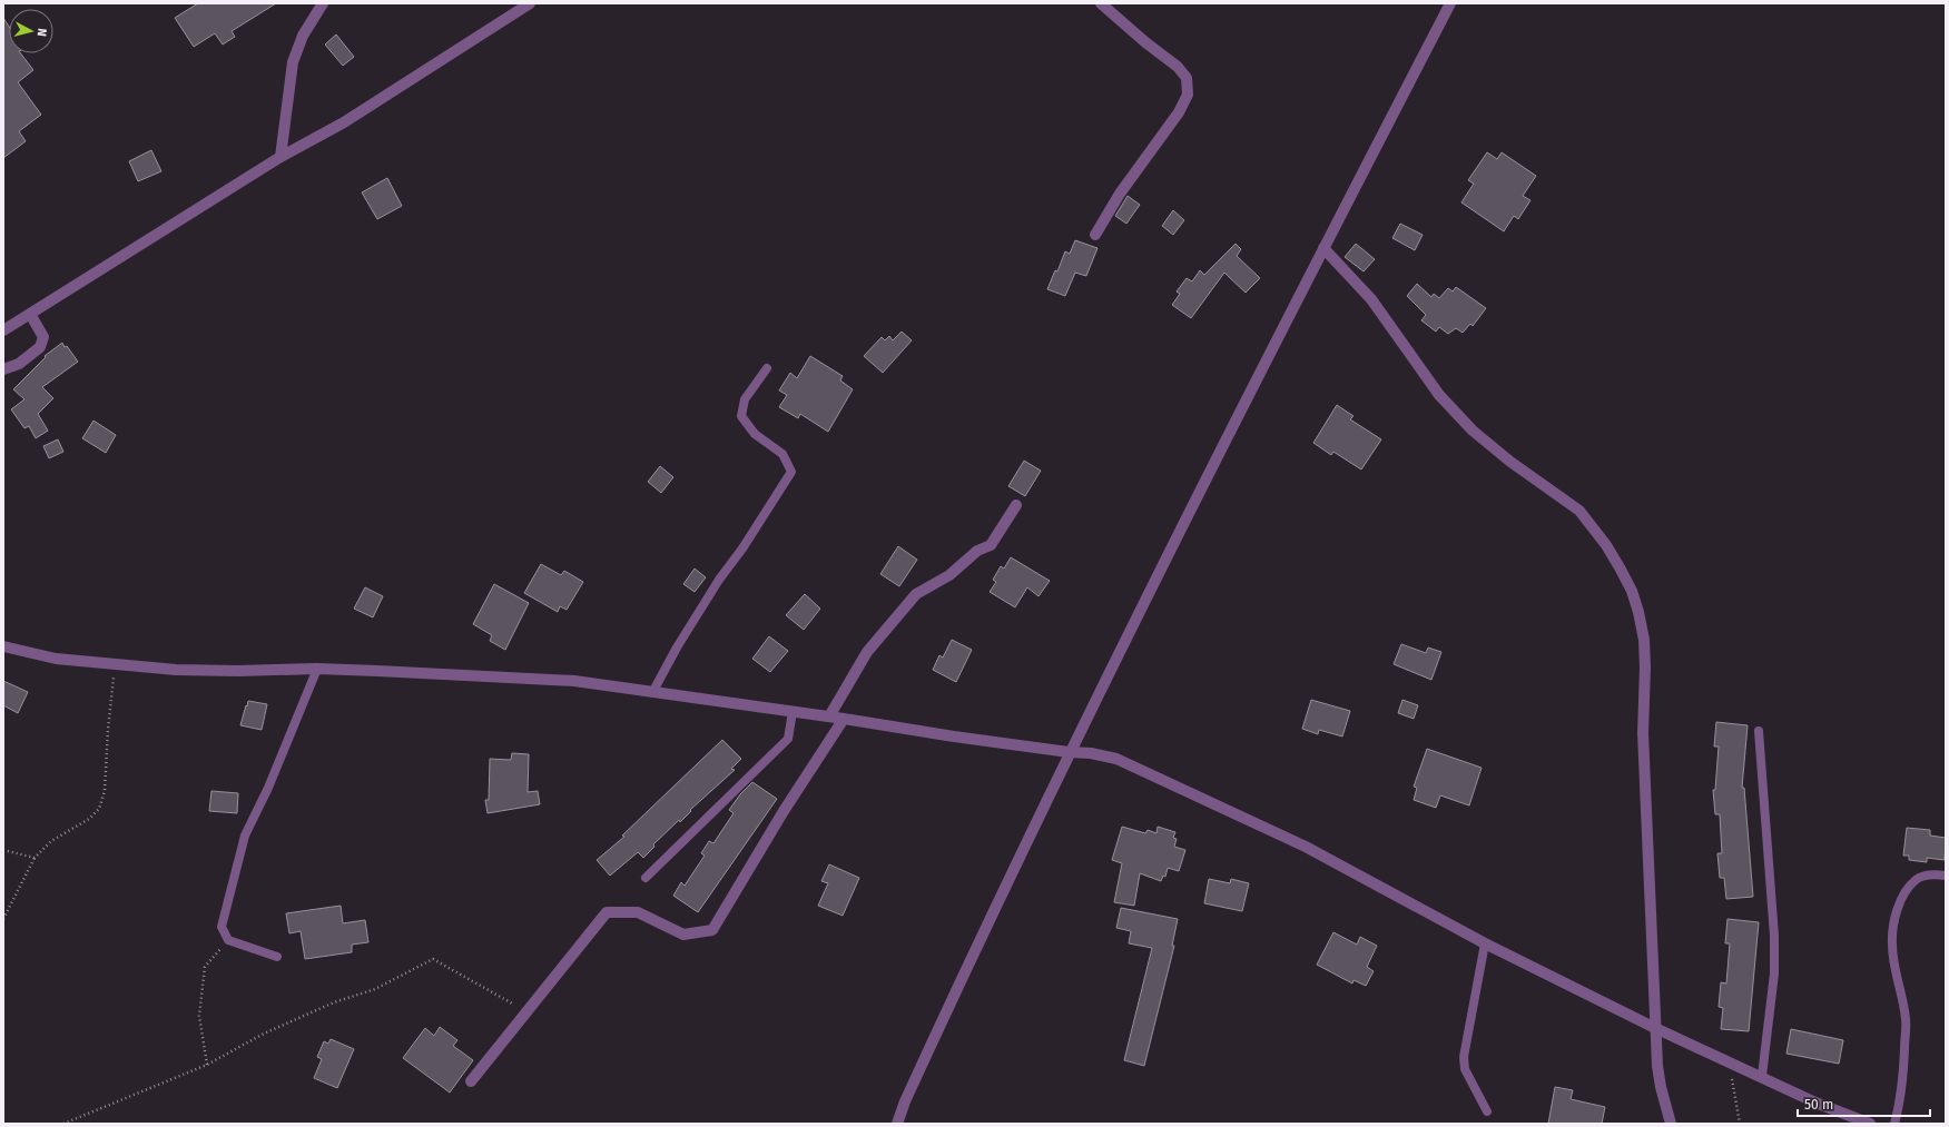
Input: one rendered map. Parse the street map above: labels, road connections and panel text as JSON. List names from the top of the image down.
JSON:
{
  "scale_bar": "50 m",
  "north": "right"
}
